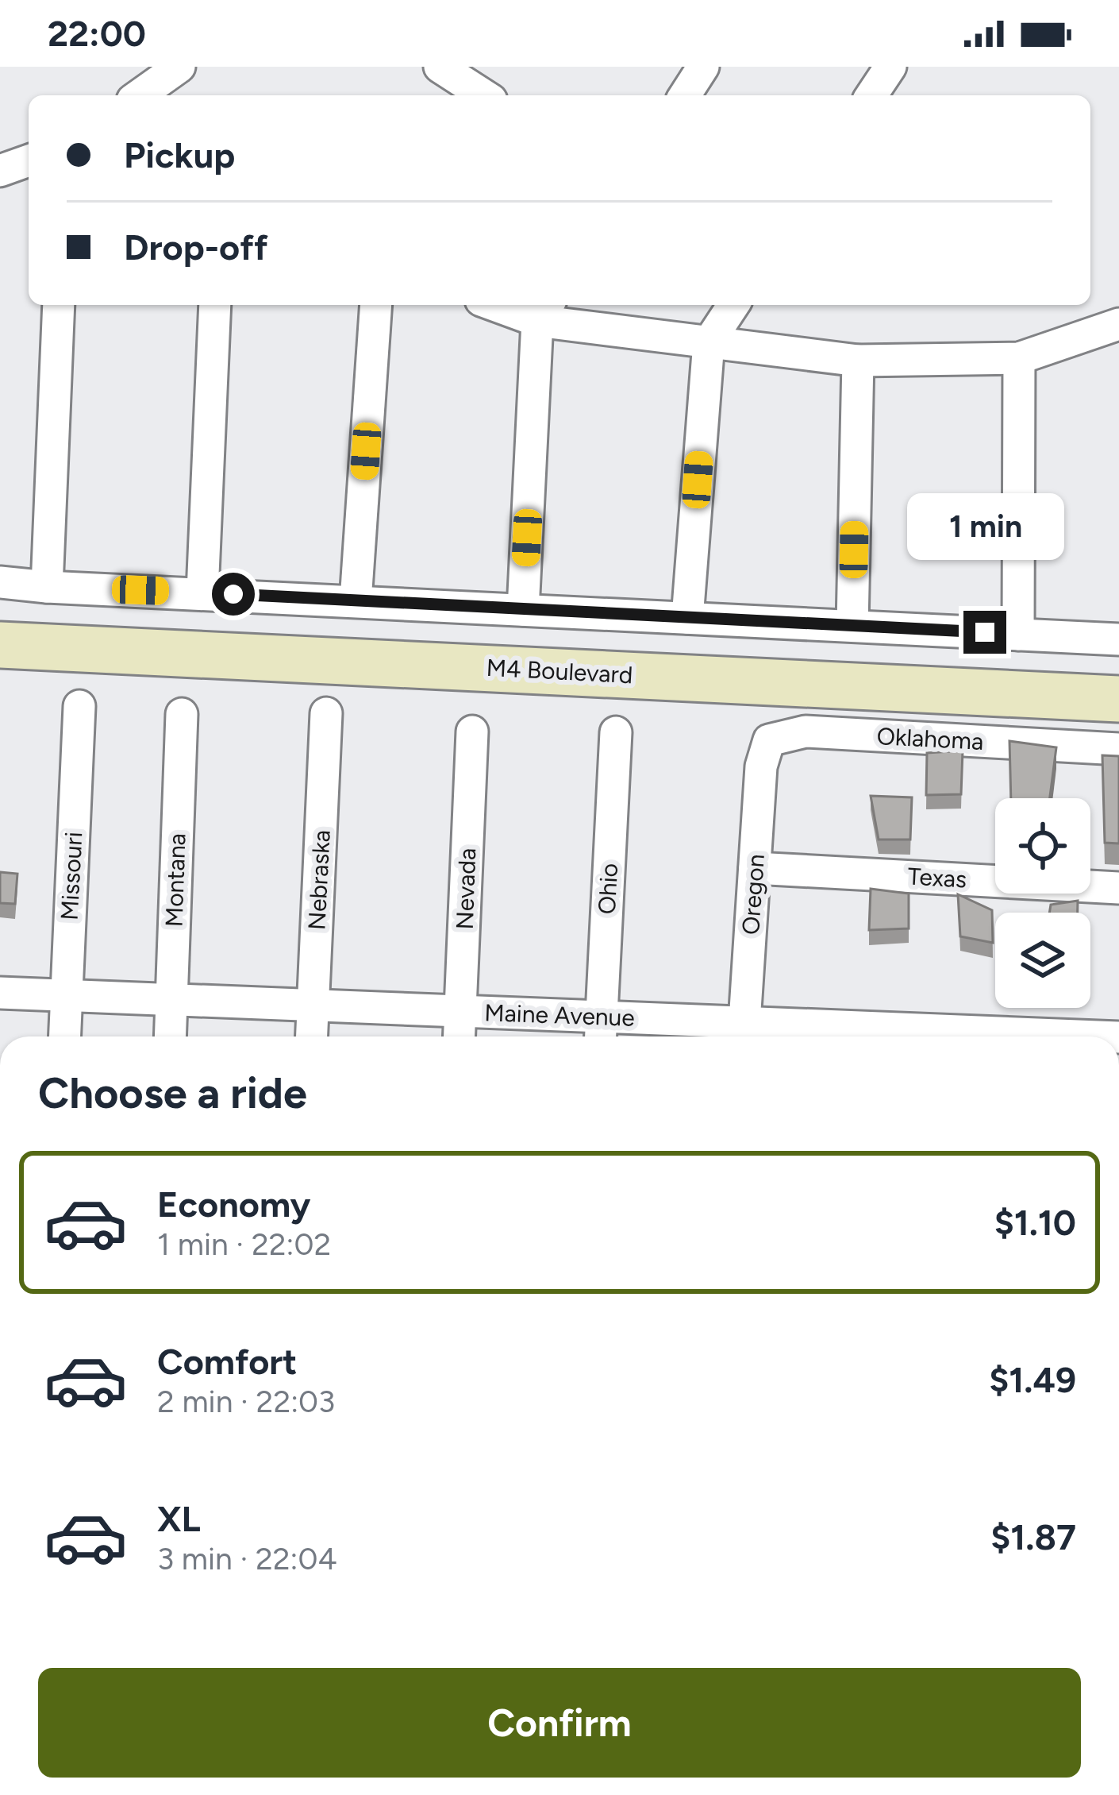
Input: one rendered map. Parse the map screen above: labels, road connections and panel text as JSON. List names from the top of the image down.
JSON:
{
  "streets": {
    "street": [
      "M4 Boulevard",
      "Oklahoma",
      "Missouri",
      "Texas",
      "Montana",
      "Nebraska",
      "Nevada",
      "Ohio",
      "Oregon",
      "Maine Avenue"
    ]
  },
  "crossings": [
    ["Oklahoma", "Oregon"],
    ["Missouri", "Maine Avenue"],
    ["Texas", "Oregon"],
    ["Montana", "Maine Avenue"],
    ["Nebraska", "Maine Avenue"],
    ["Nevada", "Maine Avenue"],
    ["Ohio", "Maine Avenue"],
    ["Oregon", "Maine Avenue"]
  ],
  "page": {
    "status": "22:00",
    "banner": ["Pickup", "Drop-off"],
    "bubble": "1 min",
    "heading": "Choose a ride",
    "list": [
      {
        "name": "Economy",
        "note": "1 min · 22:02",
        "value": "$1.10"
      },
      {
        "name": "Comfort",
        "note": "2 min · 22:03",
        "value": "$1.49"
      },
      {
        "name": "XL",
        "note": "3 min · 22:04",
        "value": "$1.87"
      }
    ],
    "buttons": "Confirm"
  }
}
